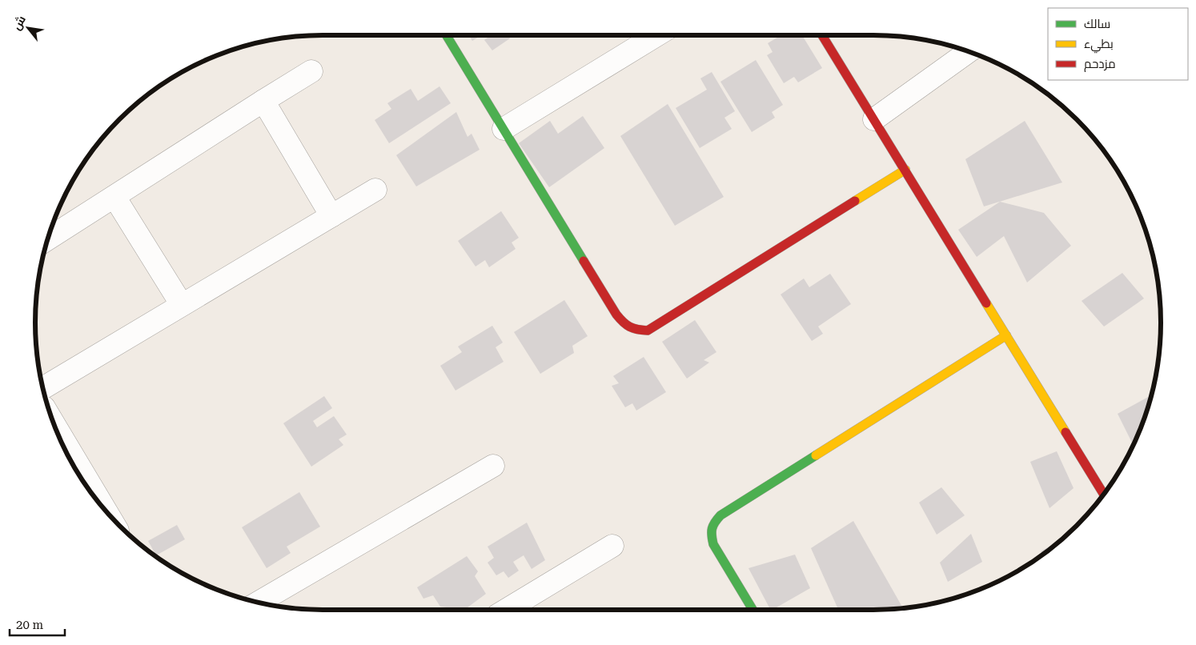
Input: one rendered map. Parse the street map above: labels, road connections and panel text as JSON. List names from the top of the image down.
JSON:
{
  "legend": ["سالك", "بطيء", "مزدحم"],
  "scale_bar": "20 m",
  "north": "top left"
}
